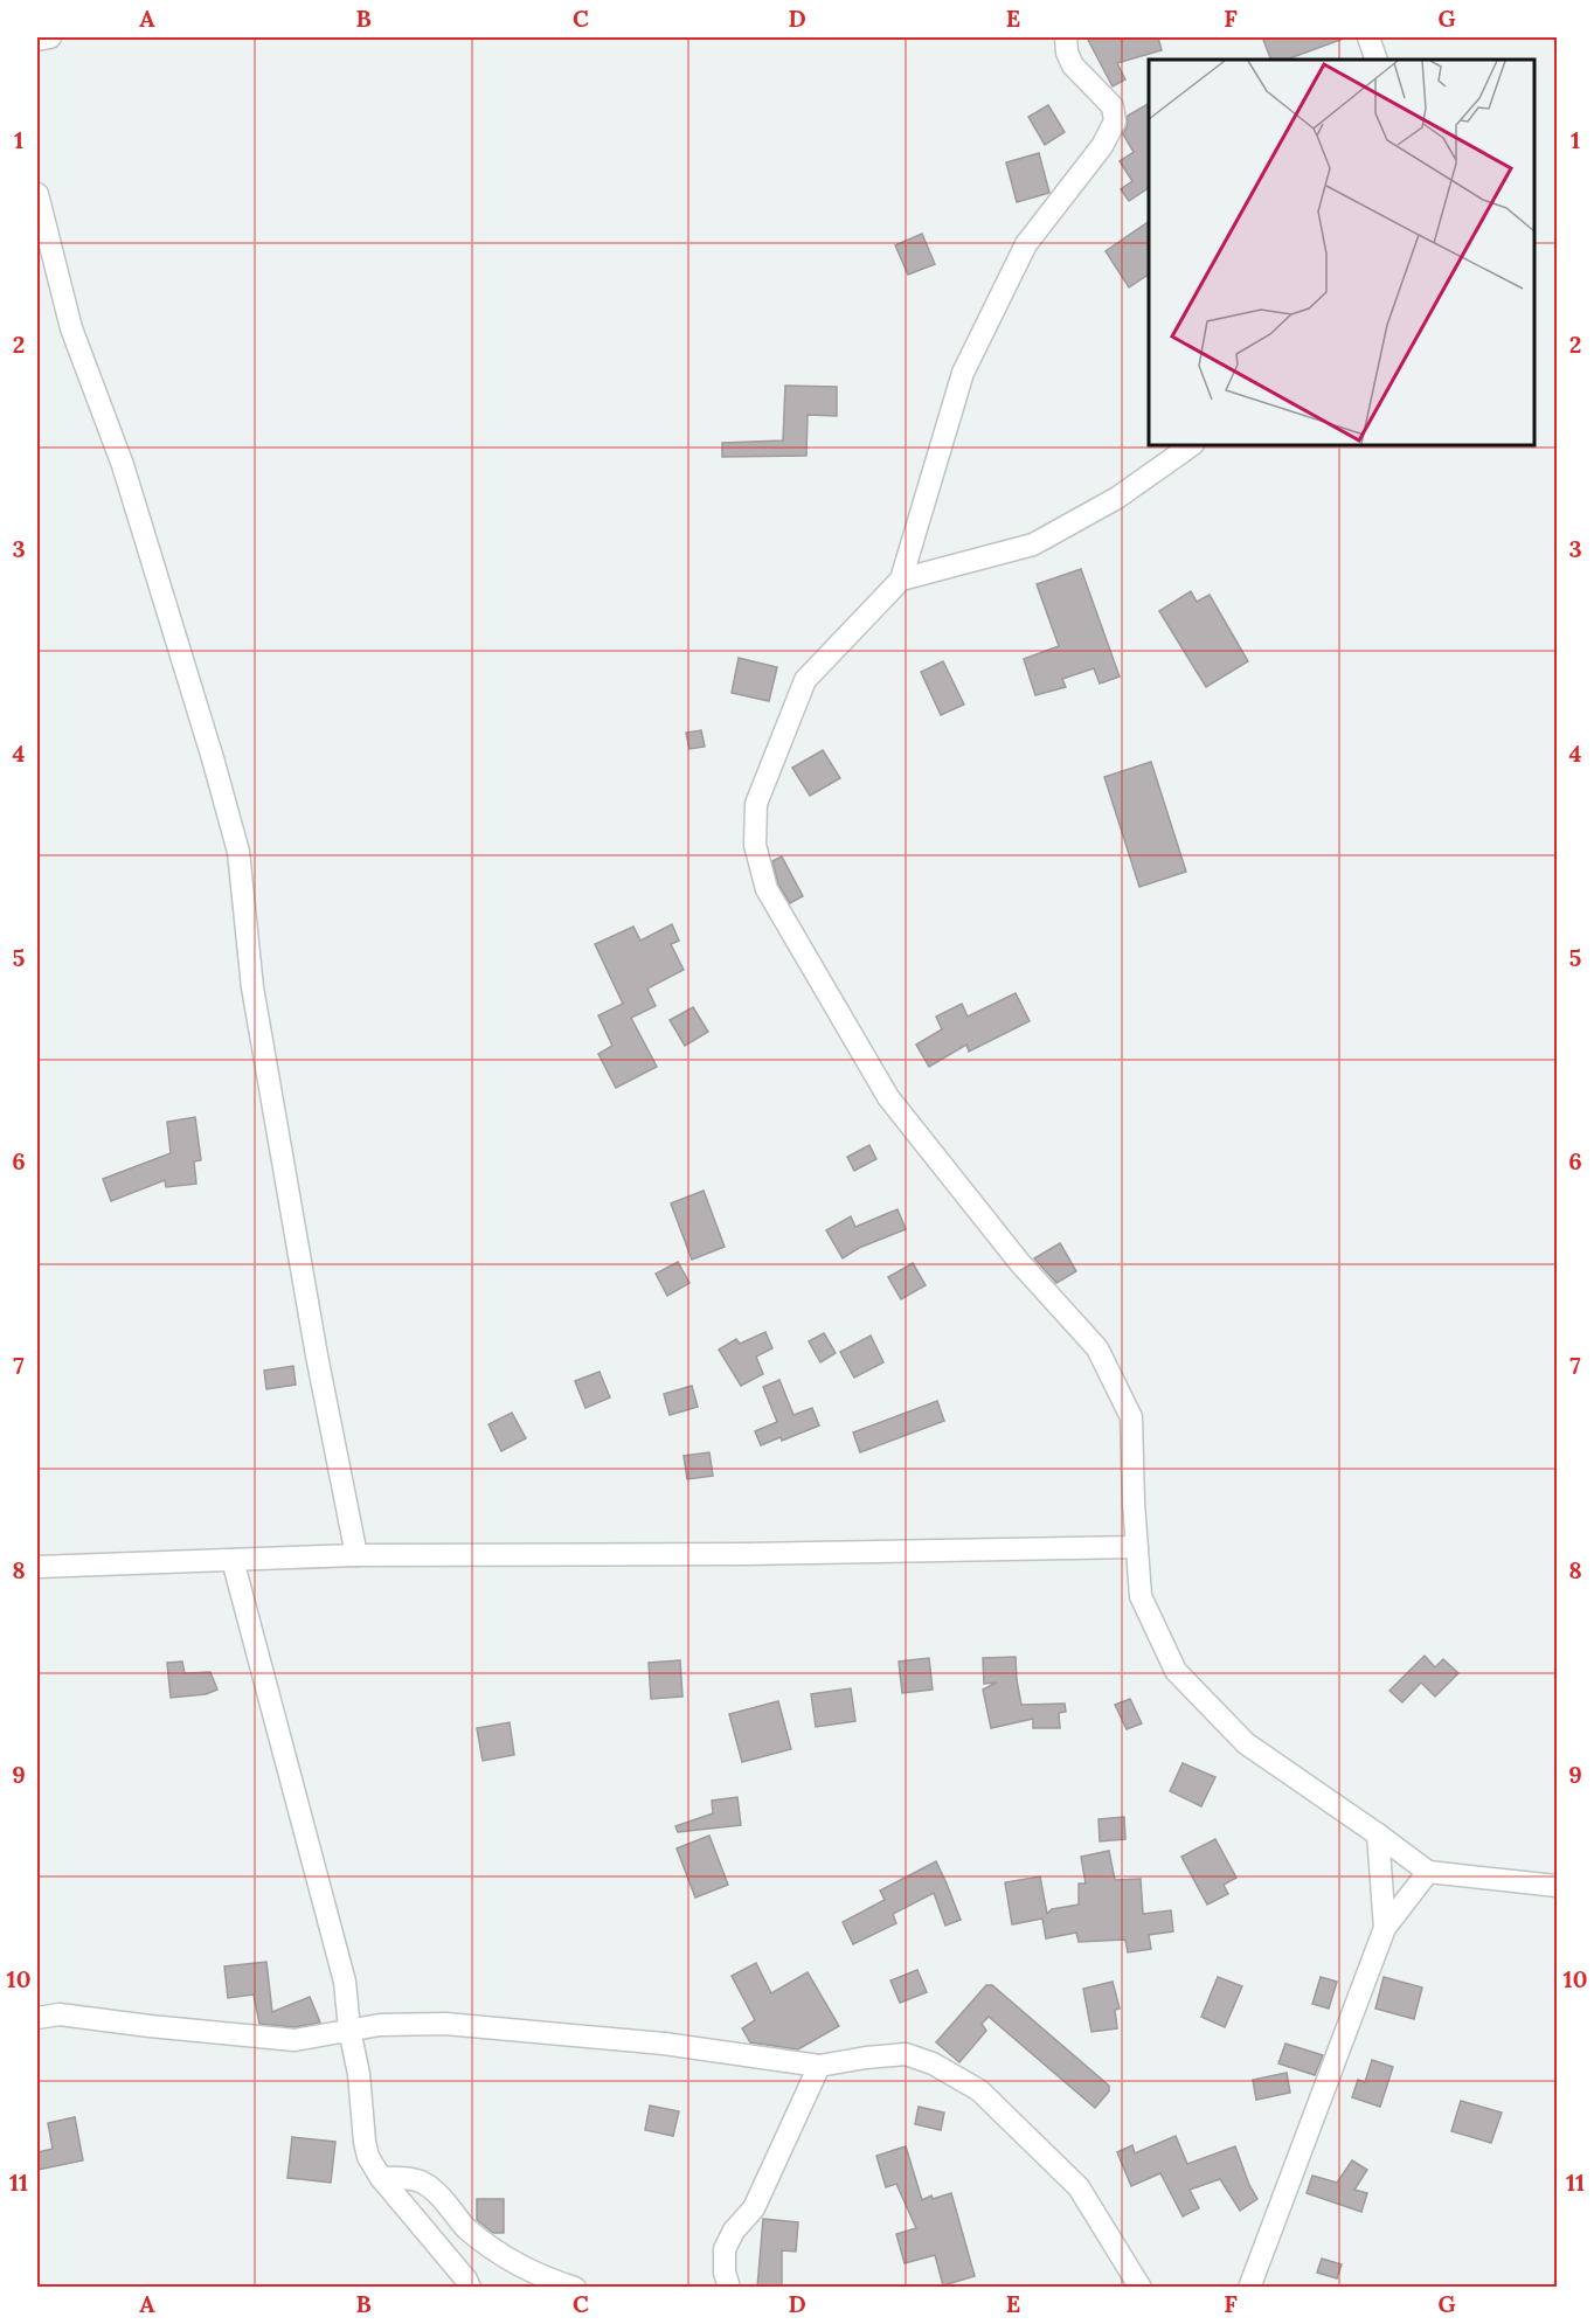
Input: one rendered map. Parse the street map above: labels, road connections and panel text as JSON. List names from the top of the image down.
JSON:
{
  "grid": {
    "columns": [
      "A",
      "B",
      "C",
      "D",
      "E",
      "F",
      "G"
    ],
    "rows": [
      "1",
      "2",
      "3",
      "4",
      "5",
      "6",
      "7",
      "8",
      "9",
      "10",
      "11"
    ]
  }
}
